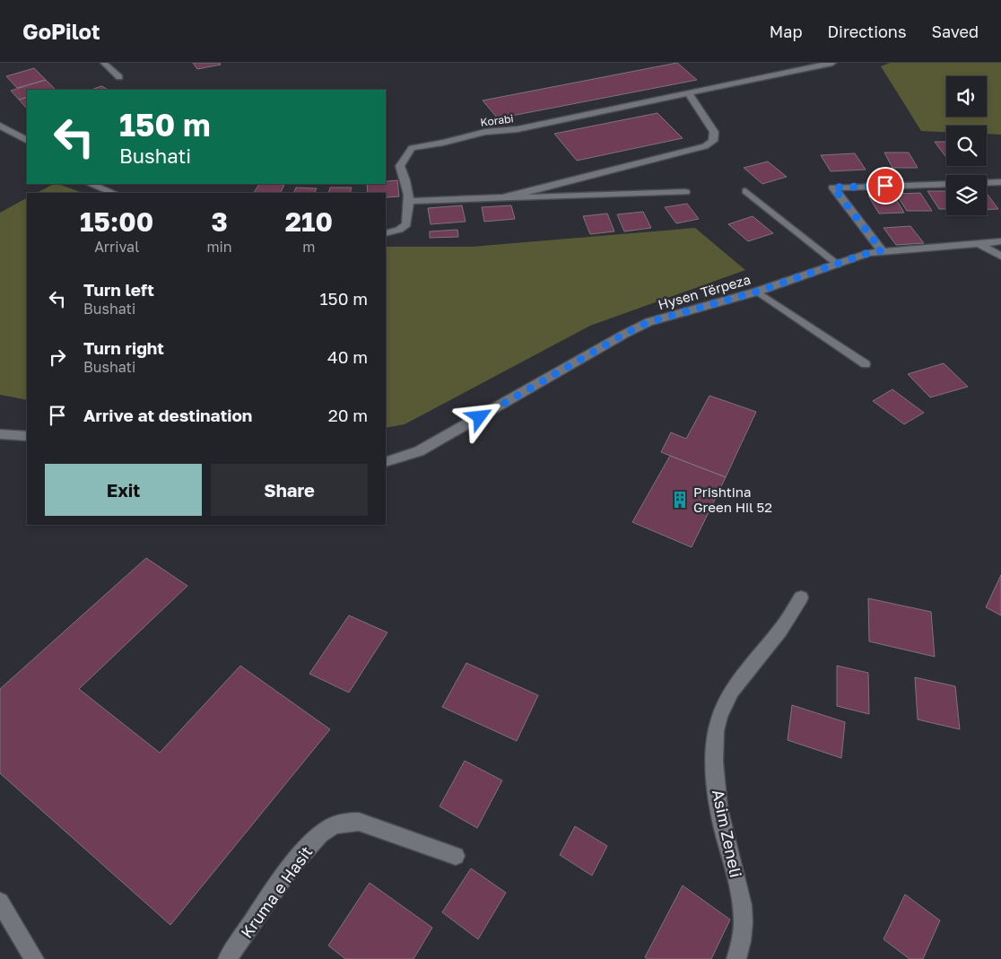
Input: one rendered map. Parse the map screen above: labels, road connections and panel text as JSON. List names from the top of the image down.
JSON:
{
  "streets": {
    "street": [
      "Korabi",
      "Hysen Tërpeza",
      "Asim Zeneli",
      "Kruma e Hasit"
    ]
  },
  "places": {
    "building": ["Prishtina Green Hil 52"]
  },
  "page": {
    "header": "GoPilot",
    "nav": ["Map", "Directions", "Saved"],
    "turn": ["150 m", "Bushati"],
    "eta": [
      "15:00",
      "Arrival",
      "3",
      "min",
      "210",
      "m"
    ],
    "list": [
      {
        "name": "Turn left",
        "note": "Bushati",
        "value": "150 m"
      },
      {
        "name": "Turn right",
        "note": "Bushati",
        "value": "40 m"
      },
      {
        "name": "Arrive at destination",
        "value": "20 m"
      }
    ],
    "buttons": ["Exit", "Share"]
  }
}
